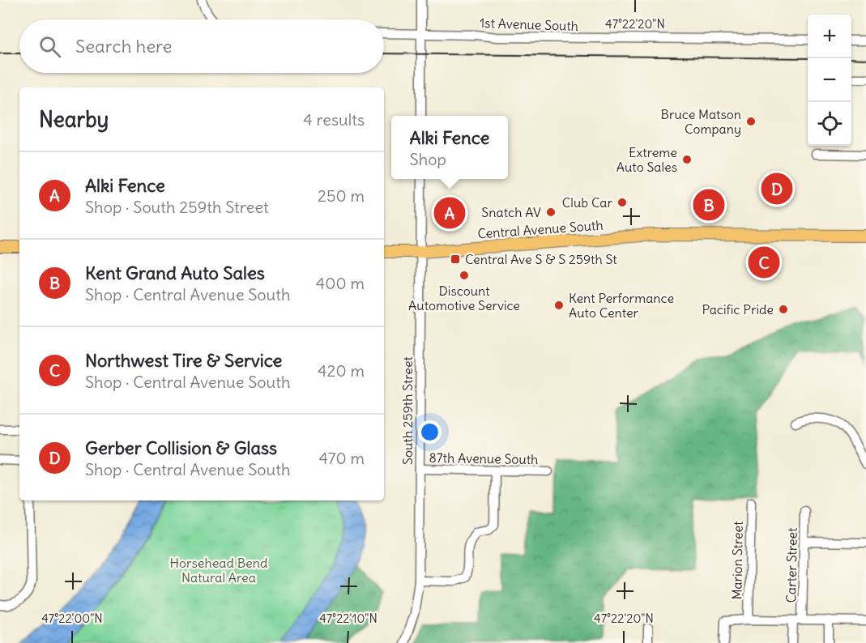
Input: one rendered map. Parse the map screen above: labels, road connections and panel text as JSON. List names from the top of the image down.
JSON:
{
  "streets": {
    "main road": ["Central Avenue South"],
    "street": [
      "1st Avenue South",
      "South 259th Street",
      "87th Avenue South",
      "Marion Street",
      "Carter Street"
    ]
  },
  "crossings": [
    ["Central Avenue South", "South 259th Street"],
    ["South 259th Street", "87th Avenue South"]
  ],
  "parks": ["Horsehead Bend Natural Area"],
  "places": {
    "other": [
      "Bruce Matson Company",
      "Extreme Auto Sales",
      "Club Car",
      "Snatch AV",
      "Discount Automotive Service",
      "Kent Performance Auto Center",
      "Pacific Pride"
    ],
    "transit": ["Central Ave S & S 259th St"]
  },
  "page": {
    "map_buttons": ["+", "−"],
    "search": "Search here",
    "heading": ["Nearby", "4 results"],
    "popup": ["Alki Fence", "Shop"],
    "list": [
      {
        "mark": "A",
        "name": "Alki Fence",
        "note": "Shop · South 259th Street",
        "value": "250 m"
      },
      {
        "mark": "B",
        "name": "Kent Grand Auto Sales",
        "note": "Shop · Central Avenue South",
        "value": "400 m"
      },
      {
        "mark": "C",
        "name": "Northwest Tire & Service",
        "note": "Shop · Central Avenue South",
        "value": "420 m"
      },
      {
        "mark": "D",
        "name": "Gerber Collision & Glass",
        "note": "Shop · Central Avenue South",
        "value": "470 m"
      }
    ],
    "pins": [
      "D",
      "B",
      "A",
      "C"
    ]
  },
  "coordinates": ["47°22'20\"N", "47°22'00\"N", "47°22'10\"N"]
}
